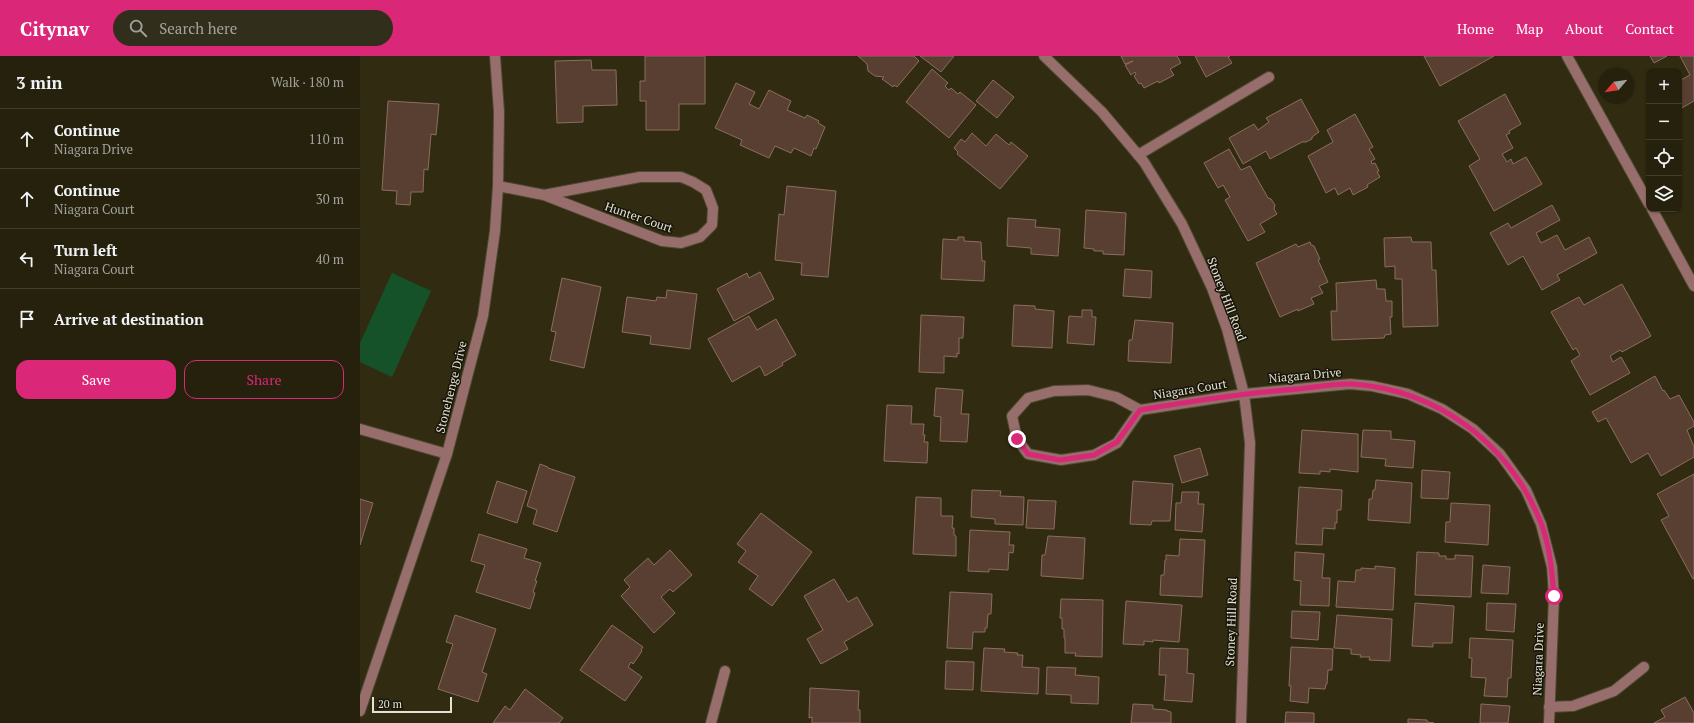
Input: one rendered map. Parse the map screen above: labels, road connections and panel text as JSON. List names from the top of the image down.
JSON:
{
  "streets": {
    "street": [
      "Hunter Court",
      "Stoney Hill Road",
      "Niagara Drive",
      "Stonehenge Drive",
      "Niagara Court"
    ]
  },
  "crossings": [
    ["Hunter Court", "Stonehenge Drive"],
    ["Stoney Hill Road", "Niagara Drive"],
    ["Stoney Hill Road", "Niagara Court"],
    ["Niagara Drive", "Niagara Court"]
  ],
  "scale_bar": "20 m",
  "north": "bottom left",
  "page": {
    "header": "Citynav",
    "search": "Search here",
    "nav": [
      "Home",
      "Map",
      "About",
      "Contact"
    ],
    "heading": ["3 min", "Walk · 180 m"],
    "map_buttons": ["+", "−"],
    "list": [
      ["Continue", "Niagara Drive", "110 m"],
      ["Continue", "Niagara Court", "30 m"],
      ["Turn left", "Niagara Court", "40 m"],
      "Arrive at destination"
    ],
    "buttons": ["Save", "Share"],
    "scale": "20 m"
  }
}
